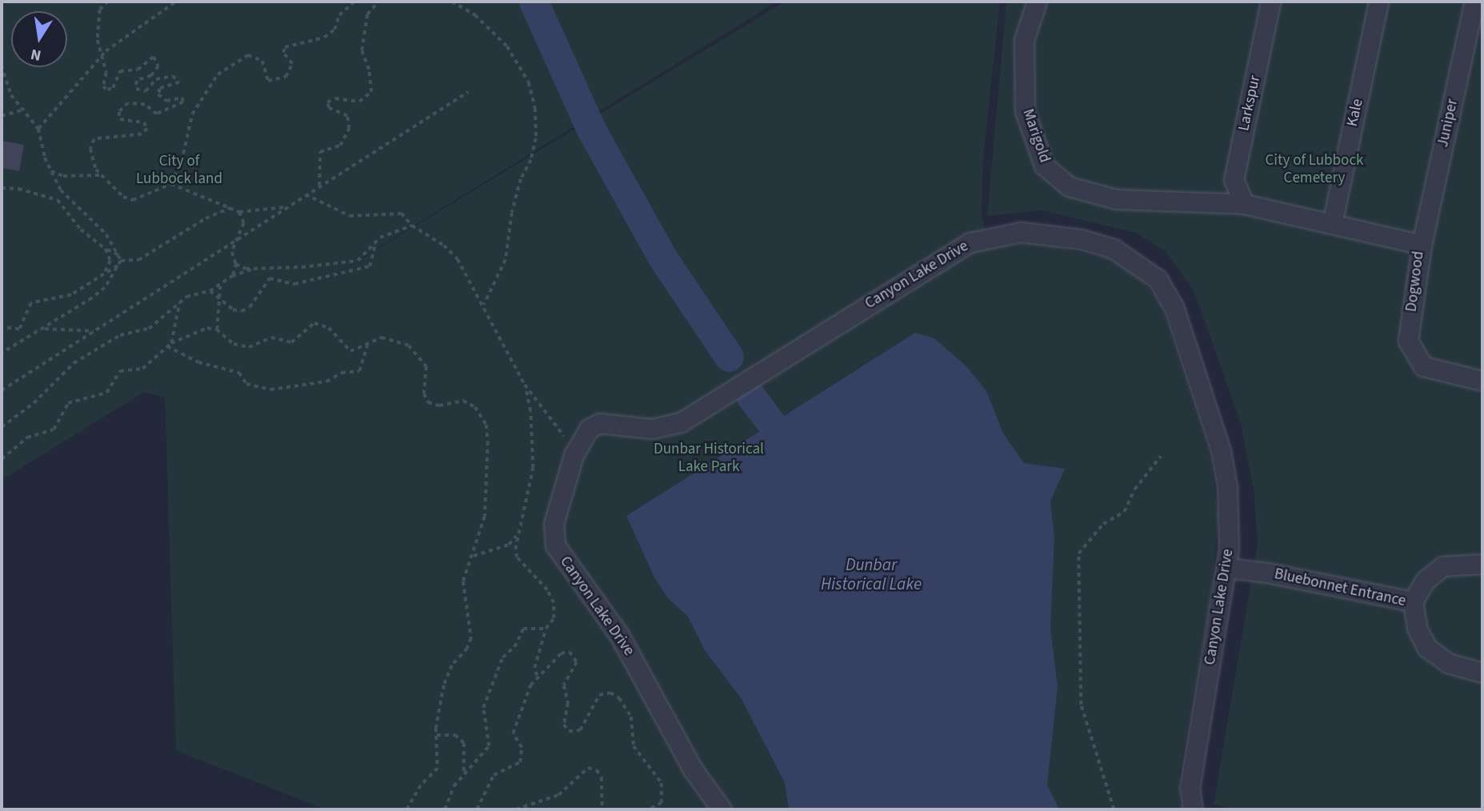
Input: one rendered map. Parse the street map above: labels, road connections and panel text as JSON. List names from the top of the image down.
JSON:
{
  "streets": {
    "street": [
      "Larkspur",
      "Kale",
      "Juniper",
      "Marigold",
      "Canyon Lake Drive",
      "Dogwood",
      "Bluebonnet Entrance"
    ]
  },
  "crossings": [
    ["Larkspur", "Marigold"],
    ["Larkspur", "Dogwood"],
    ["Kale", "Dogwood"],
    ["Juniper", "Dogwood"],
    ["Marigold", "Dogwood"],
    ["Canyon Lake Drive", "Bluebonnet Entrance"]
  ],
  "water": ["Dunbar Historical Lake"],
  "parks": ["City of Lubbock Cemetery", "City of Lubbock land", "Dunbar Historical Lake Park"],
  "north": "bottom"
}
